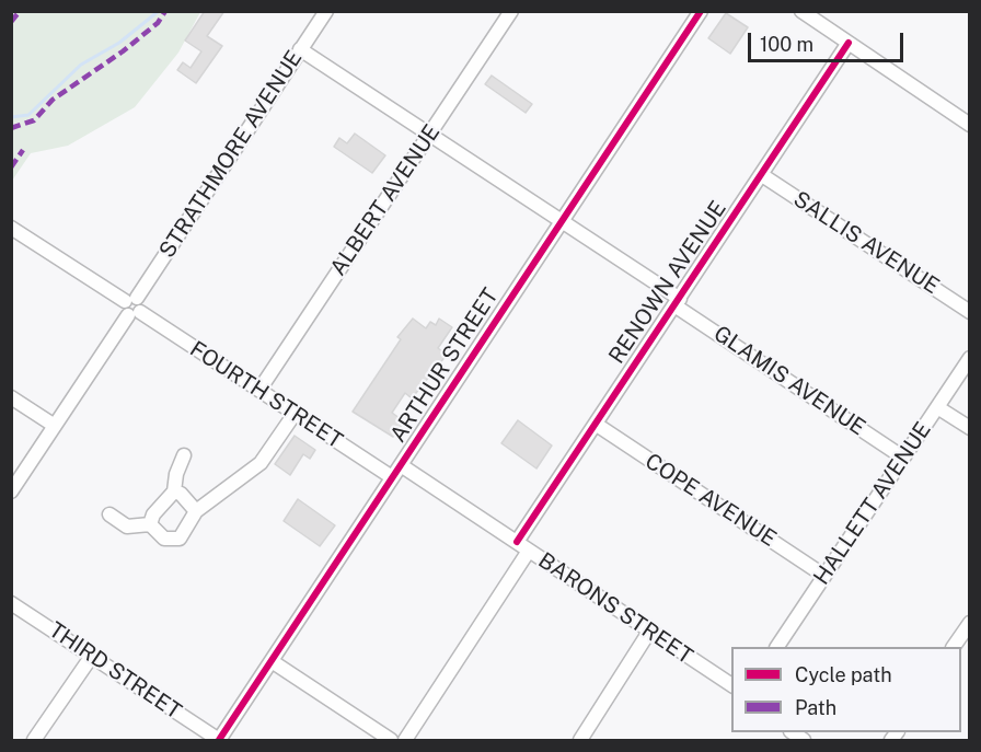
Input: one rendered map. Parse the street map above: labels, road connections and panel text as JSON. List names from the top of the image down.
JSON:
{
  "streets": {
    "street": [
      "STRATHMORE AVENUE",
      "ALBERT AVENUE",
      "SALLIS AVENUE",
      "RENOWN AVENUE",
      "ARTHUR STREET",
      "GLAMIS AVENUE",
      "FOURTH STREET",
      "COPE AVENUE",
      "HALLETT AVENUE",
      "BARONS STREET",
      "THIRD STREET"
    ]
  },
  "crossings": [
    ["STRATHMORE AVENUE", "GLAMIS AVENUE"],
    ["STRATHMORE AVENUE", "FOURTH STREET"],
    ["ALBERT AVENUE", "GLAMIS AVENUE"],
    ["ALBERT AVENUE", "FOURTH STREET"],
    ["SALLIS AVENUE", "RENOWN AVENUE"],
    ["RENOWN AVENUE", "GLAMIS AVENUE"],
    ["RENOWN AVENUE", "COPE AVENUE"],
    ["RENOWN AVENUE", "BARONS STREET"],
    ["ARTHUR STREET", "GLAMIS AVENUE"],
    ["ARTHUR STREET", "FOURTH STREET"],
    ["ARTHUR STREET", "BARONS STREET"],
    ["ARTHUR STREET", "THIRD STREET"],
    ["GLAMIS AVENUE", "HALLETT AVENUE"],
    ["COPE AVENUE", "HALLETT AVENUE"]
  ],
  "legend": ["Cycle path", "Path"],
  "scale_bar": "100 m"
}
